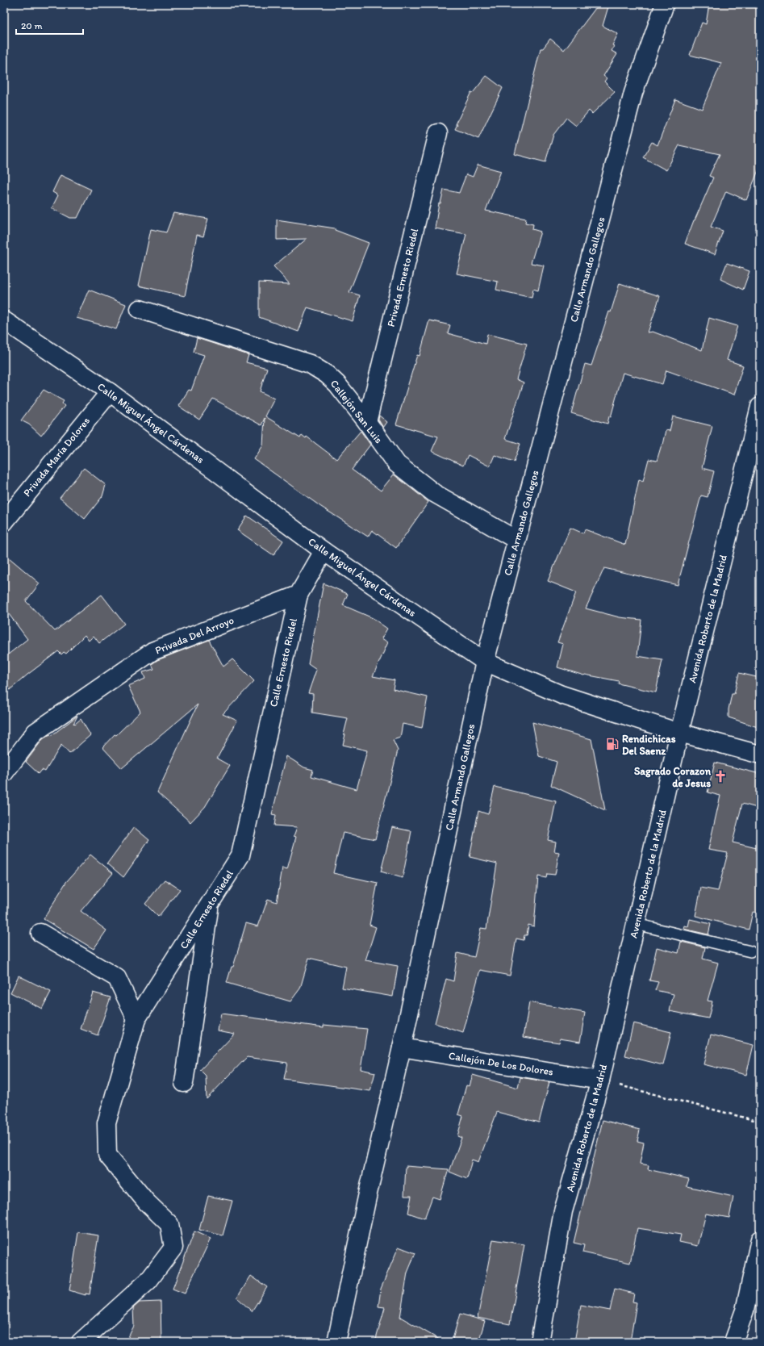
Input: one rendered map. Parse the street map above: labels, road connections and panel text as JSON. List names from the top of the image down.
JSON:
{
  "streets": {
    "street": [
      "Calle Armando Gallegos",
      "Privada Ernesto Riedel",
      "Callejón San Luis",
      "Calle Miguel Ángel Cárdenas",
      "Privada María Dolores",
      "Avenida Roberto de la Madrid",
      "Privada Del Arroyo",
      "Calle Ernesto Riedel",
      "Callejón De Los Dolores"
    ]
  },
  "crossings": [
    ["Calle Armando Gallegos", "Callejón San Luis"],
    ["Calle Armando Gallegos", "Calle Miguel Ángel Cárdenas"],
    ["Calle Armando Gallegos", "Callejón De Los Dolores"],
    ["Privada Ernesto Riedel", "Callejón San Luis"],
    ["Calle Miguel Ángel Cárdenas", "Privada María Dolores"],
    ["Calle Miguel Ángel Cárdenas", "Avenida Roberto de la Madrid"],
    ["Avenida Roberto de la Madrid", "Callejón De Los Dolores"],
    ["Privada Del Arroyo", "Calle Ernesto Riedel"]
  ],
  "places": {
    "fuel station": ["Rendichicas Del Saenz"],
    "church": ["Sagrado Corazon de Jesus"]
  },
  "scale_bar": "20 m"
}
